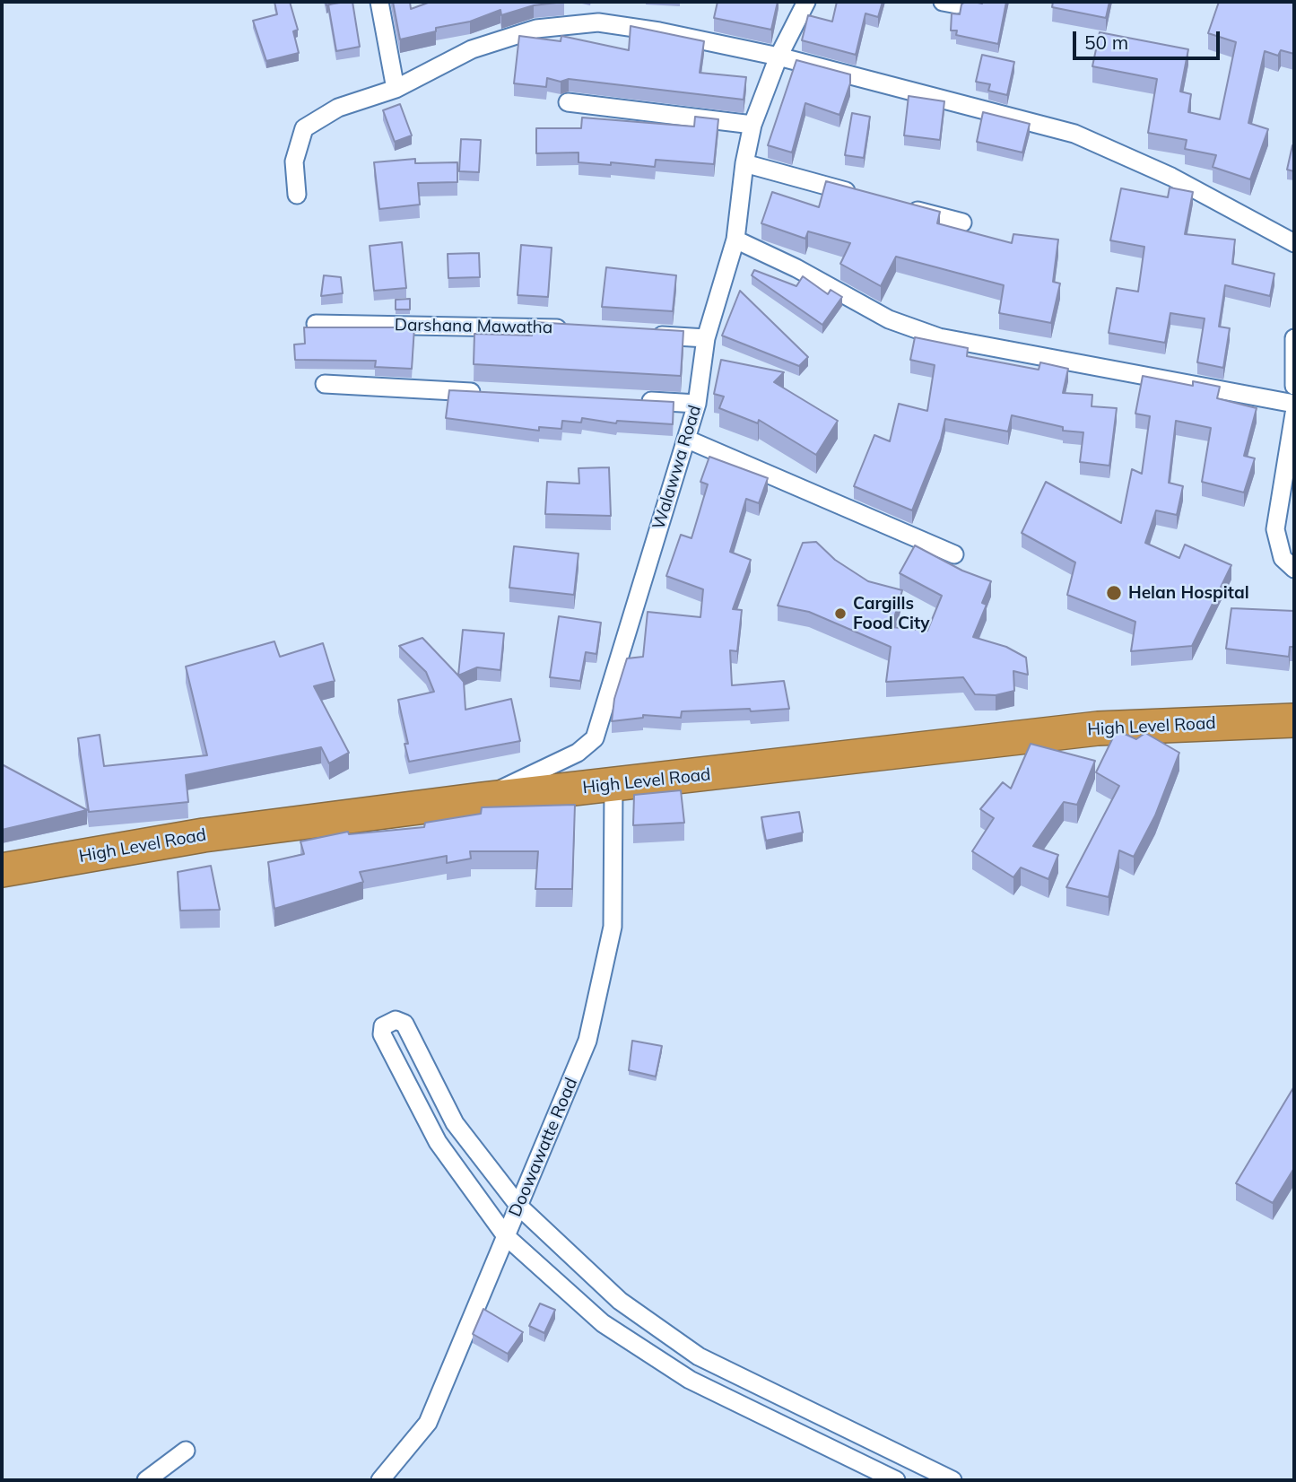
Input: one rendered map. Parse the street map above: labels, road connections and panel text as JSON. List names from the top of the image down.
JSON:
{
  "streets": {
    "highway": ["High Level Road"],
    "street": ["Darshana Mawatha", "Walawwa Road", "Doowawatte Road"]
  },
  "crossings": [
    ["Walawwa Road", "High Level Road"],
    ["High Level Road", "Doowawatte Road"]
  ],
  "places": ["Helan Hospital", "Cargills Food City"],
  "scale_bar": "50 m"
}
